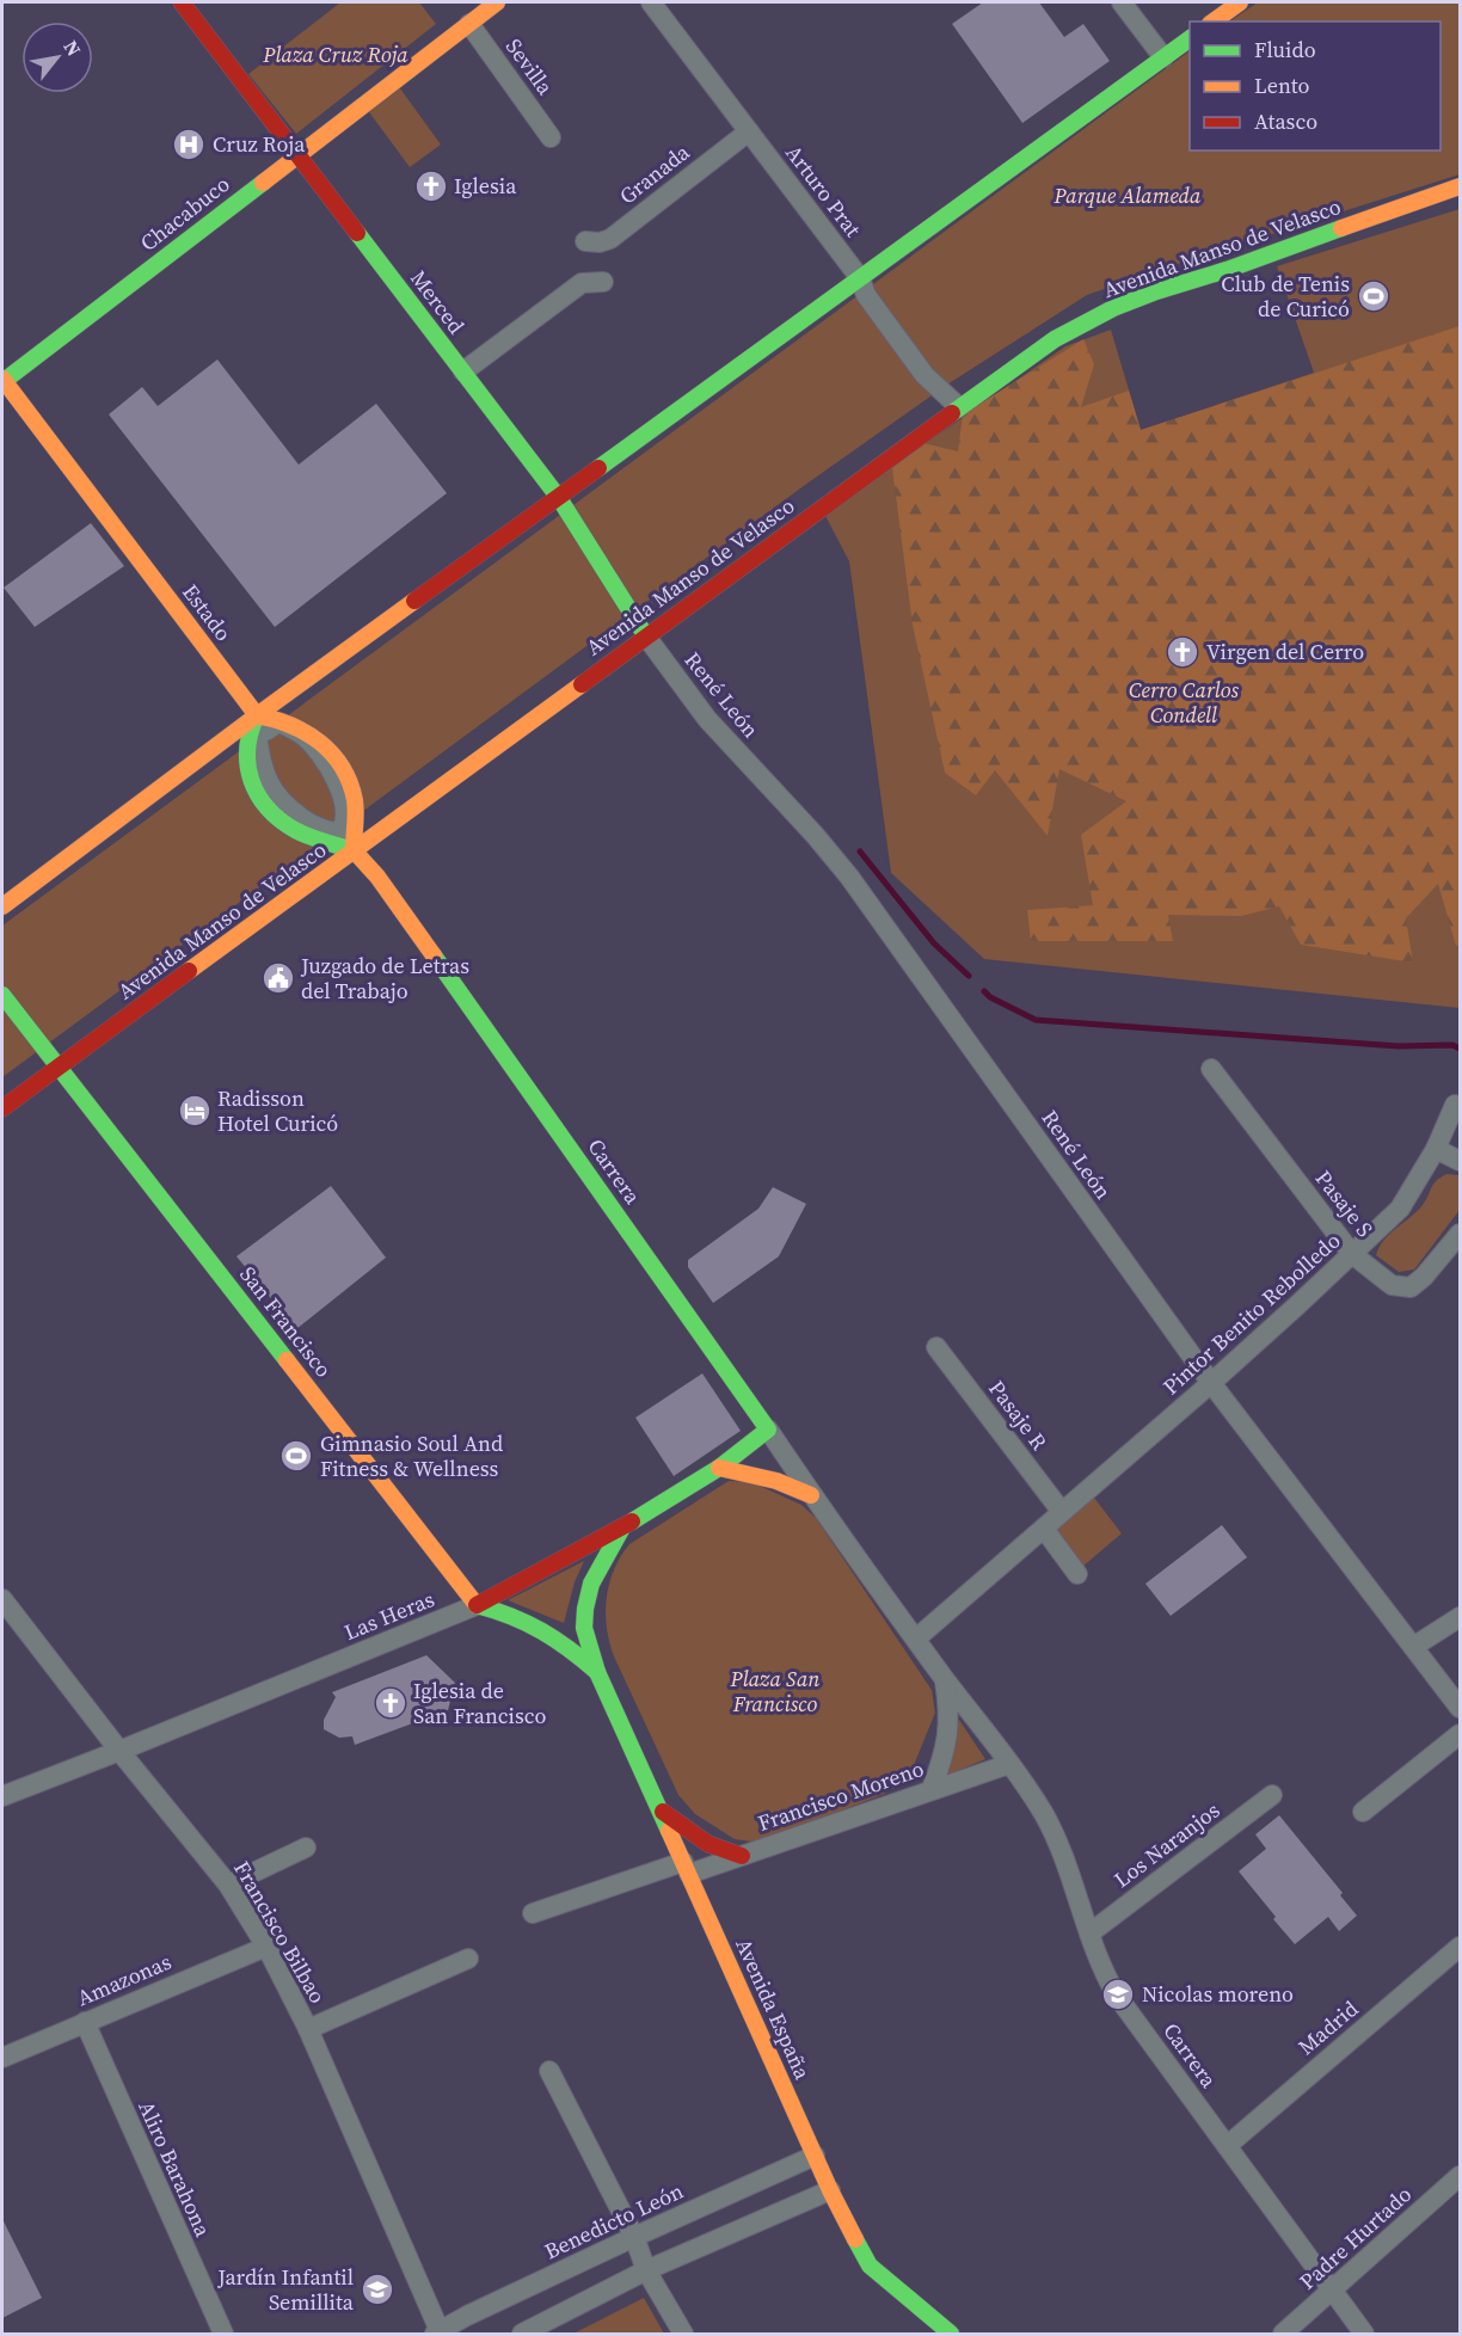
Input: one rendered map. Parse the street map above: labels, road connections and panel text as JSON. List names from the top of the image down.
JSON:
{
  "streets": {
    "main road": [
      "Chacabuco",
      "Avenida Manso de Velasco",
      "Merced",
      "Estado",
      "Carrera",
      "San Francisco",
      "Las Heras",
      "Avenida España"
    ],
    "street": [
      "Sevilla",
      "Granada",
      "Arturo Prat",
      "René León",
      "Pasaje S",
      "Pintor Benito Rebolledo",
      "Pasaje R",
      "Francisco Moreno",
      "Los Naranjos",
      "Francisco Bilbao",
      "Amazonas",
      "Madrid",
      "Aliro Barahona",
      "Benedicto León",
      "Padre Hurtado"
    ]
  },
  "crossings": [
    ["Sevilla", "Chacabuco"],
    ["Granada", "Arturo Prat"],
    ["Arturo Prat", "Avenida Manso de Velasco"],
    ["Chacabuco", "Merced"],
    ["Chacabuco", "Estado"],
    ["Avenida Manso de Velasco", "Merced"],
    ["Avenida Manso de Velasco", "René León"],
    ["Avenida Manso de Velasco", "Carrera"],
    ["Avenida Manso de Velasco", "San Francisco"],
    ["Merced", "René León"],
    ["René León", "Pintor Benito Rebolledo"],
    ["Carrera", "Pintor Benito Rebolledo"],
    ["Carrera", "Las Heras"],
    ["Carrera", "Francisco Moreno"],
    ["Carrera", "Los Naranjos"],
    ["Carrera", "Madrid"],
    ["Carrera", "Padre Hurtado"],
    ["Pasaje S", "Pintor Benito Rebolledo"],
    ["Pintor Benito Rebolledo", "Pasaje R"],
    ["San Francisco", "Las Heras"],
    ["San Francisco", "Avenida España"],
    ["Las Heras", "Francisco Bilbao"],
    ["Las Heras", "Avenida España"],
    ["Francisco Moreno", "Avenida España"],
    ["Francisco Bilbao", "Amazonas"],
    ["Francisco Bilbao", "Benedicto León"],
    ["Amazonas", "Aliro Barahona"],
    ["Avenida España", "Benedicto León"]
  ],
  "parks": [
    "Plaza Cruz Roja",
    "Parque Alameda",
    "Cerro Carlos Condell",
    "Plaza San Francisco"
  ],
  "places": {
    "hospital": ["Cruz Roja"],
    "church": ["Iglesia", "Virgen del Cerro", "Iglesia de San Francisco"],
    "sports": ["Club de Tenis de Curicó", "Gimnasio Soul And Fitness & Wellness"],
    "public building": ["Juzgado de Letras del Trabajo"],
    "hotel": ["Radisson Hotel Curicó"],
    "school or university": ["Nicolas moreno", "Jardín Infantil Semillita"]
  },
  "legend": ["Fluido", "Lento", "Atasco"],
  "north": "top right"
}
